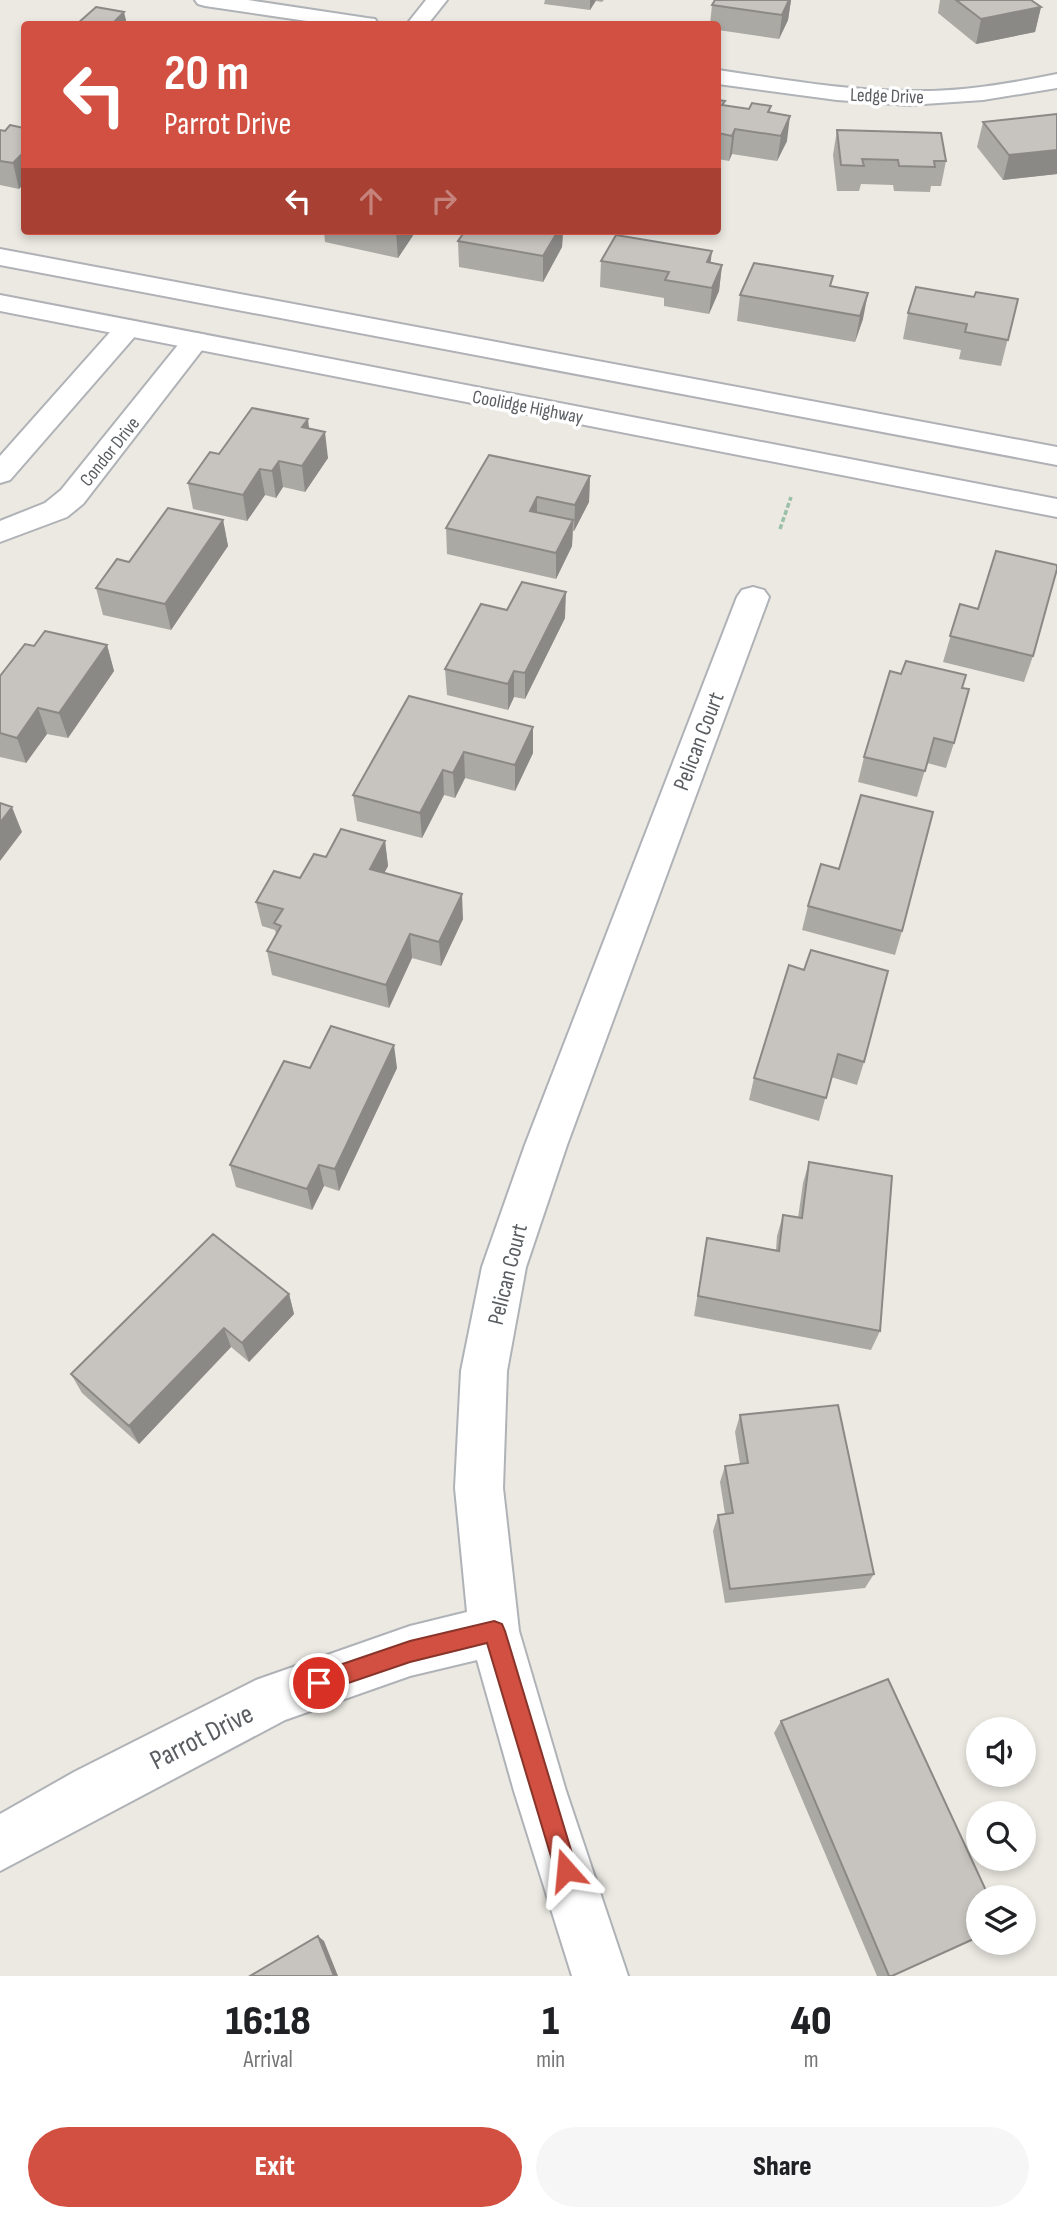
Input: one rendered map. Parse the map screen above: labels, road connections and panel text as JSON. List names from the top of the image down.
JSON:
{
  "streets": {
    "street": [
      "Ledge Drive",
      "Coolidge Highway",
      "Condor Drive",
      "Pelican Court",
      "Parrot Drive"
    ]
  },
  "crossings": [
    ["Coolidge Highway", "Condor Drive"],
    ["Pelican Court", "Parrot Drive"]
  ],
  "page": {
    "turn": ["20 m", "Parrot Drive"],
    "eta": [
      "16:18",
      "Arrival",
      "1",
      "min",
      "40",
      "m"
    ],
    "buttons": ["Exit", "Share"]
  }
}
